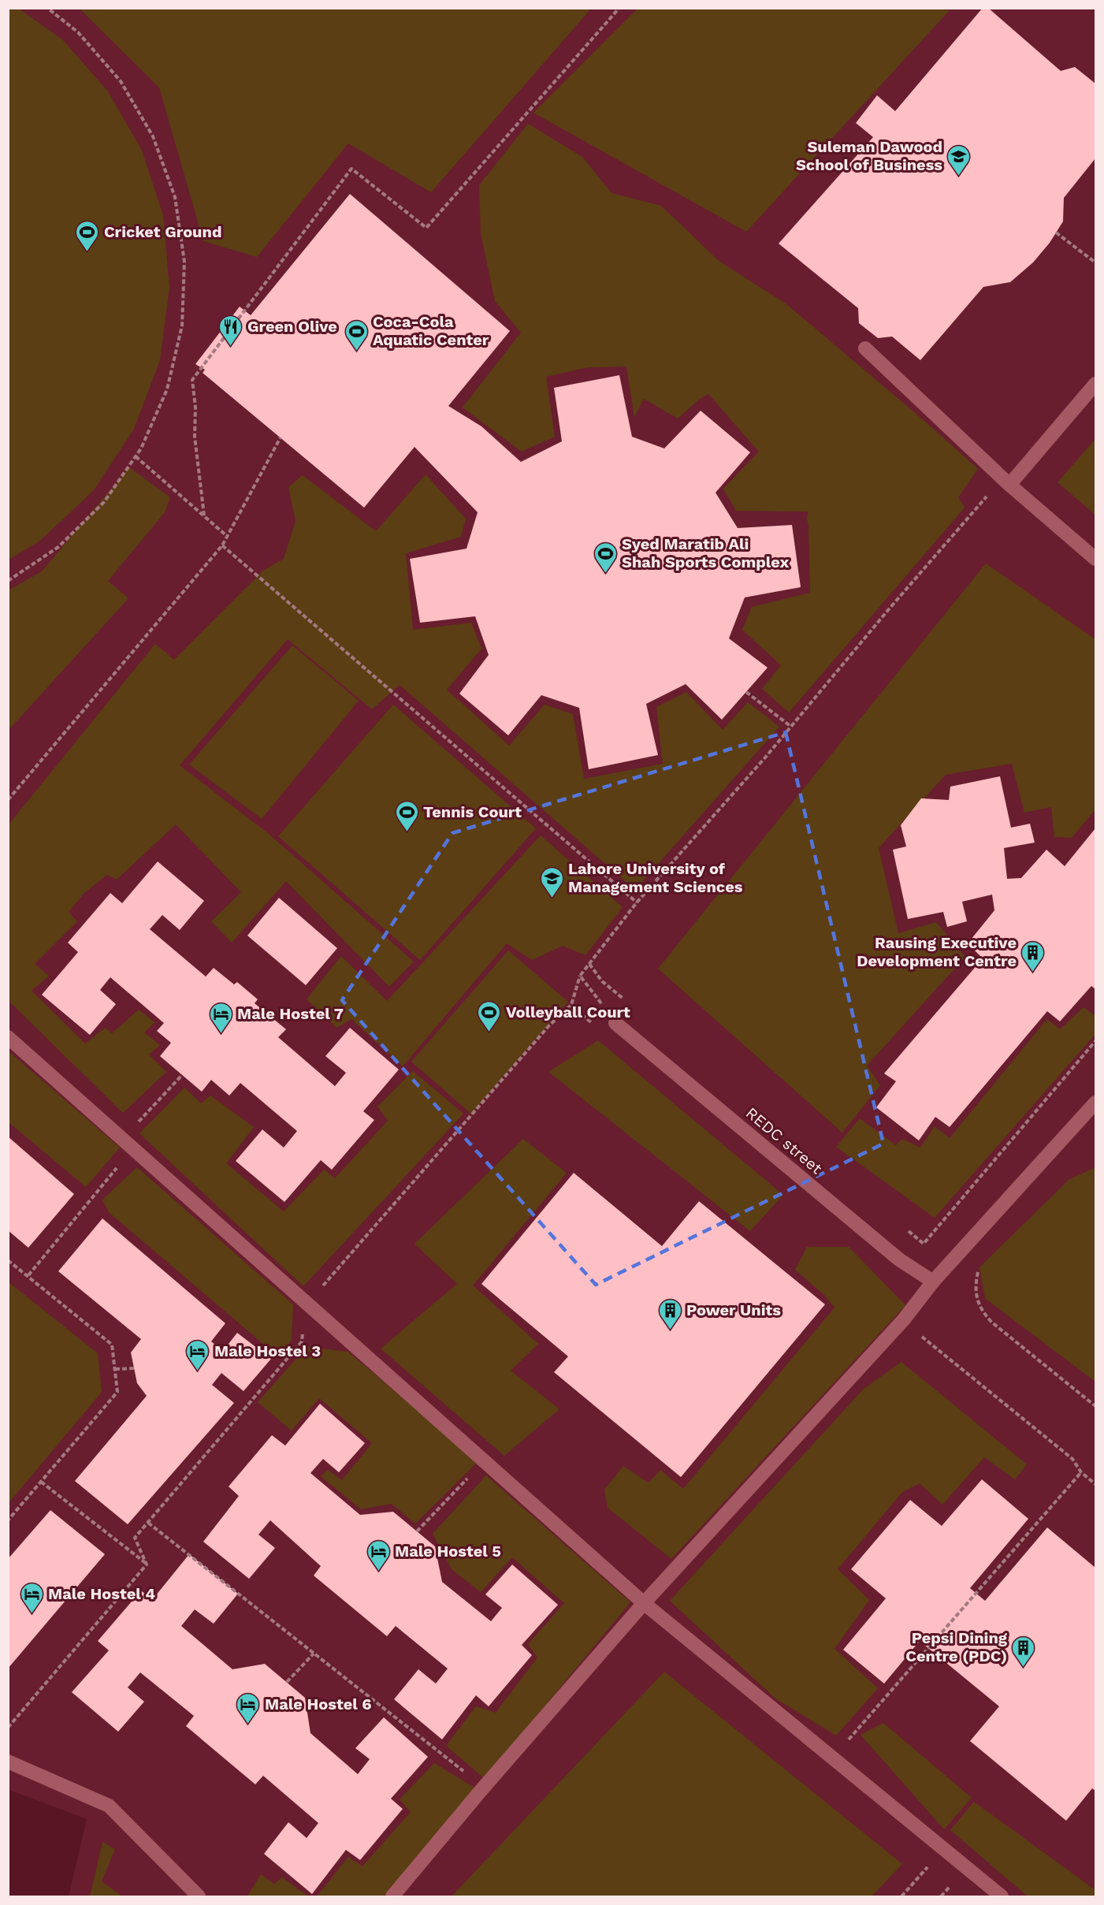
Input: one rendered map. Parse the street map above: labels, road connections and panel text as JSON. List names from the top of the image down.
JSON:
{
  "streets": {
    "lane": ["REDC street"]
  },
  "places": {
    "school or university": ["Suleman Dawood School of Business", "Lahore University of Management Sciences"],
    "sports": [
      "Cricket Ground",
      "Coca-Cola Aquatic Center",
      "Syed Maratib Ali Shah Sports Complex",
      "Tennis Court",
      "Volleyball Court"
    ],
    "restaurant": ["Green Olive"],
    "building": ["Rausing Executive Development Centre", "Power Units", "Pepsi Dining Centre (PDC)"],
    "hotel": [
      "Male Hostel 7",
      "Male Hostel 3",
      "Male Hostel 5",
      "Male Hostel 4",
      "Male Hostel 6"
    ]
  }
}
